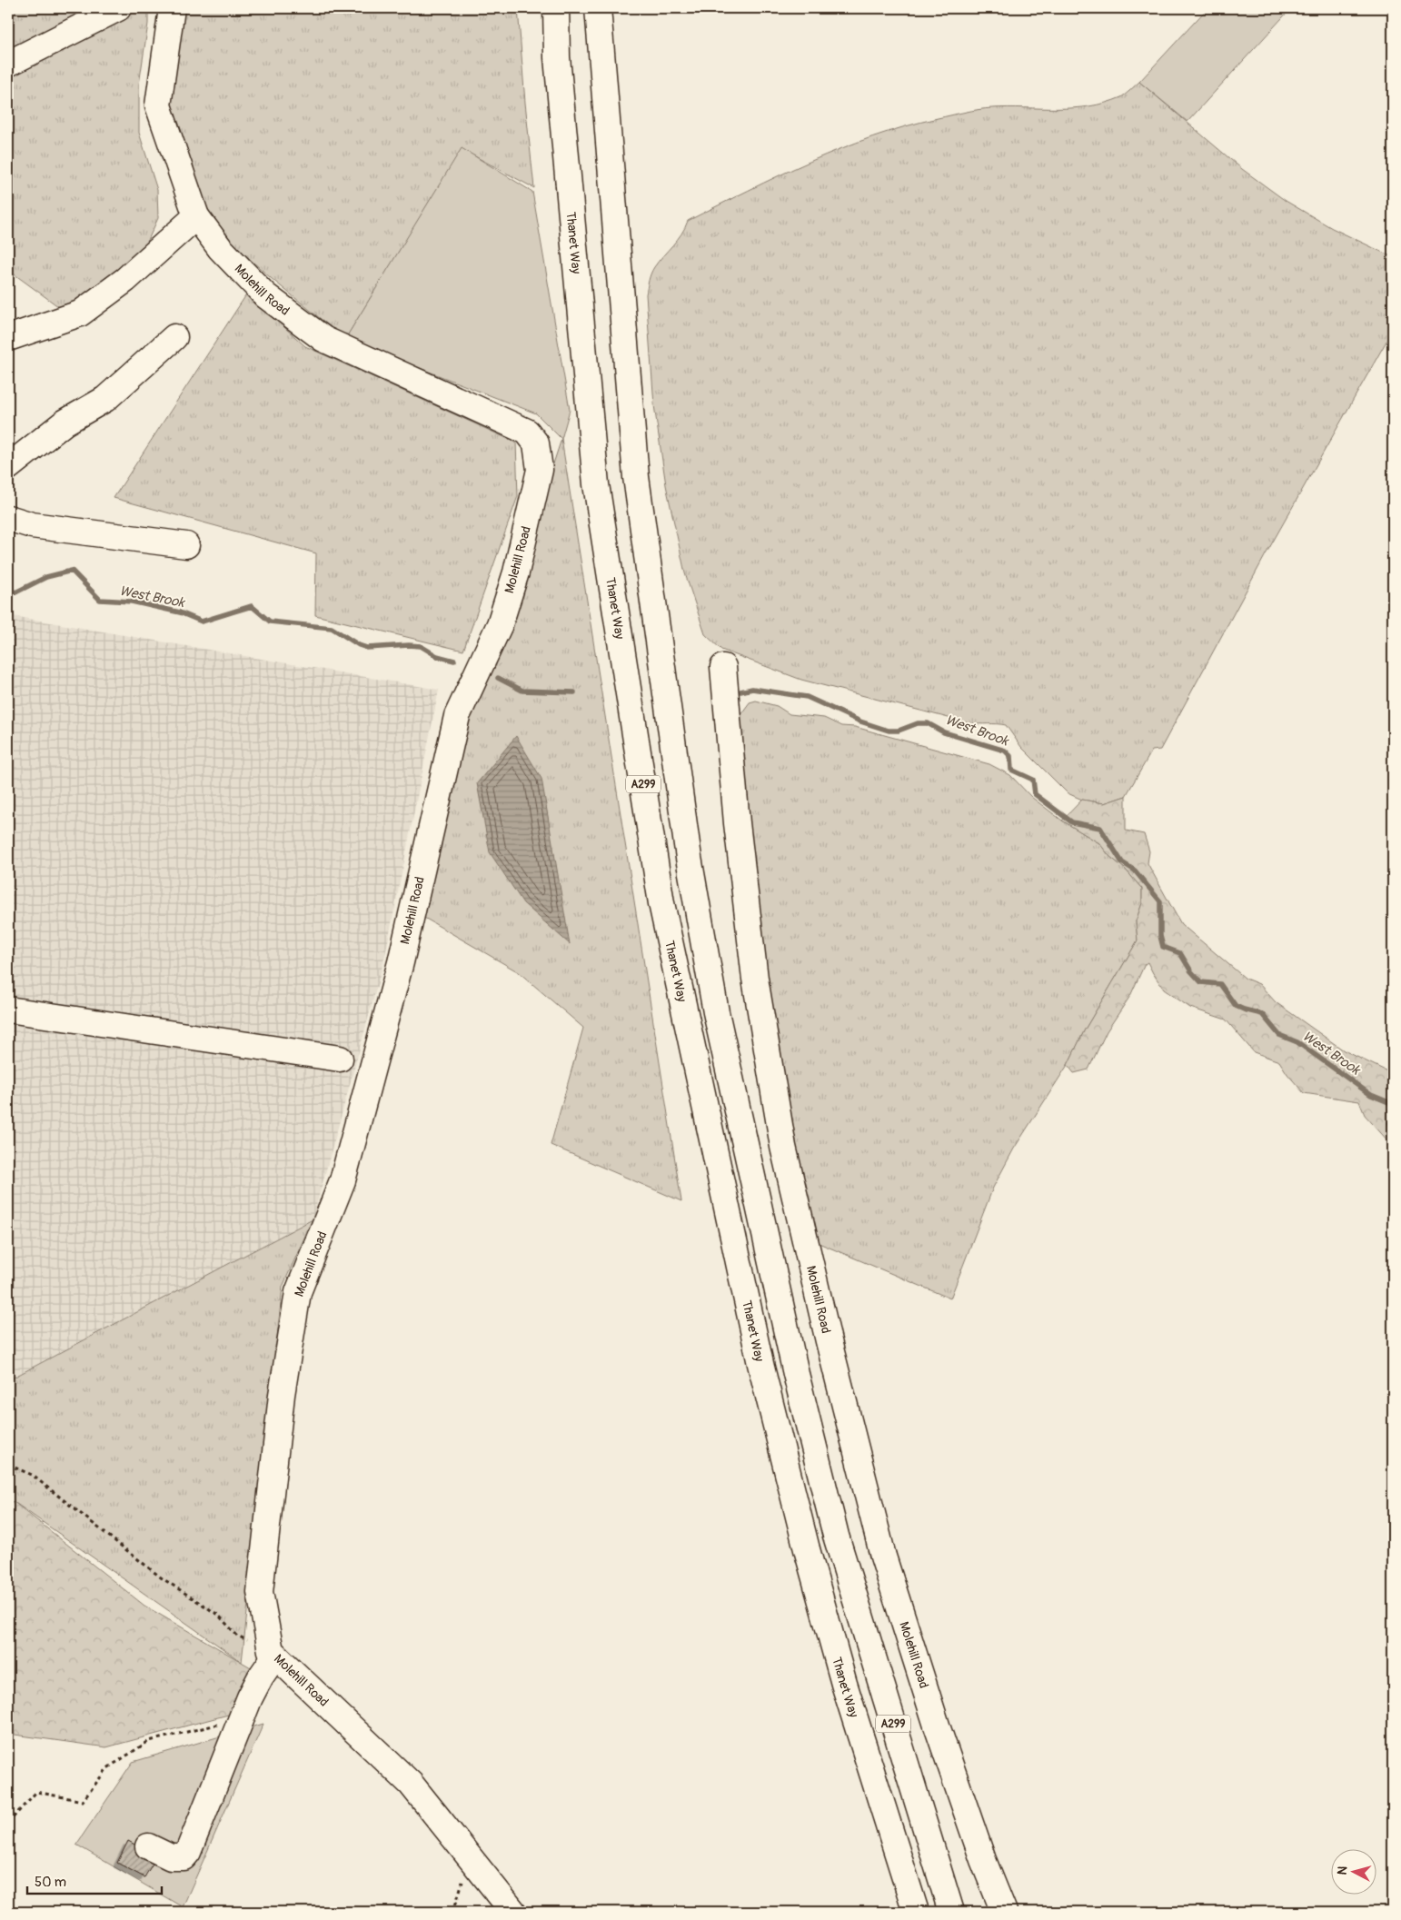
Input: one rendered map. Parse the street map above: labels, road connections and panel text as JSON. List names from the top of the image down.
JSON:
{
  "streets": {
    "main road": ["Thanet Way", "Molehill Road", "A299"]
  },
  "water": ["West Brook"],
  "scale_bar": "50 m",
  "north": "left"
}
